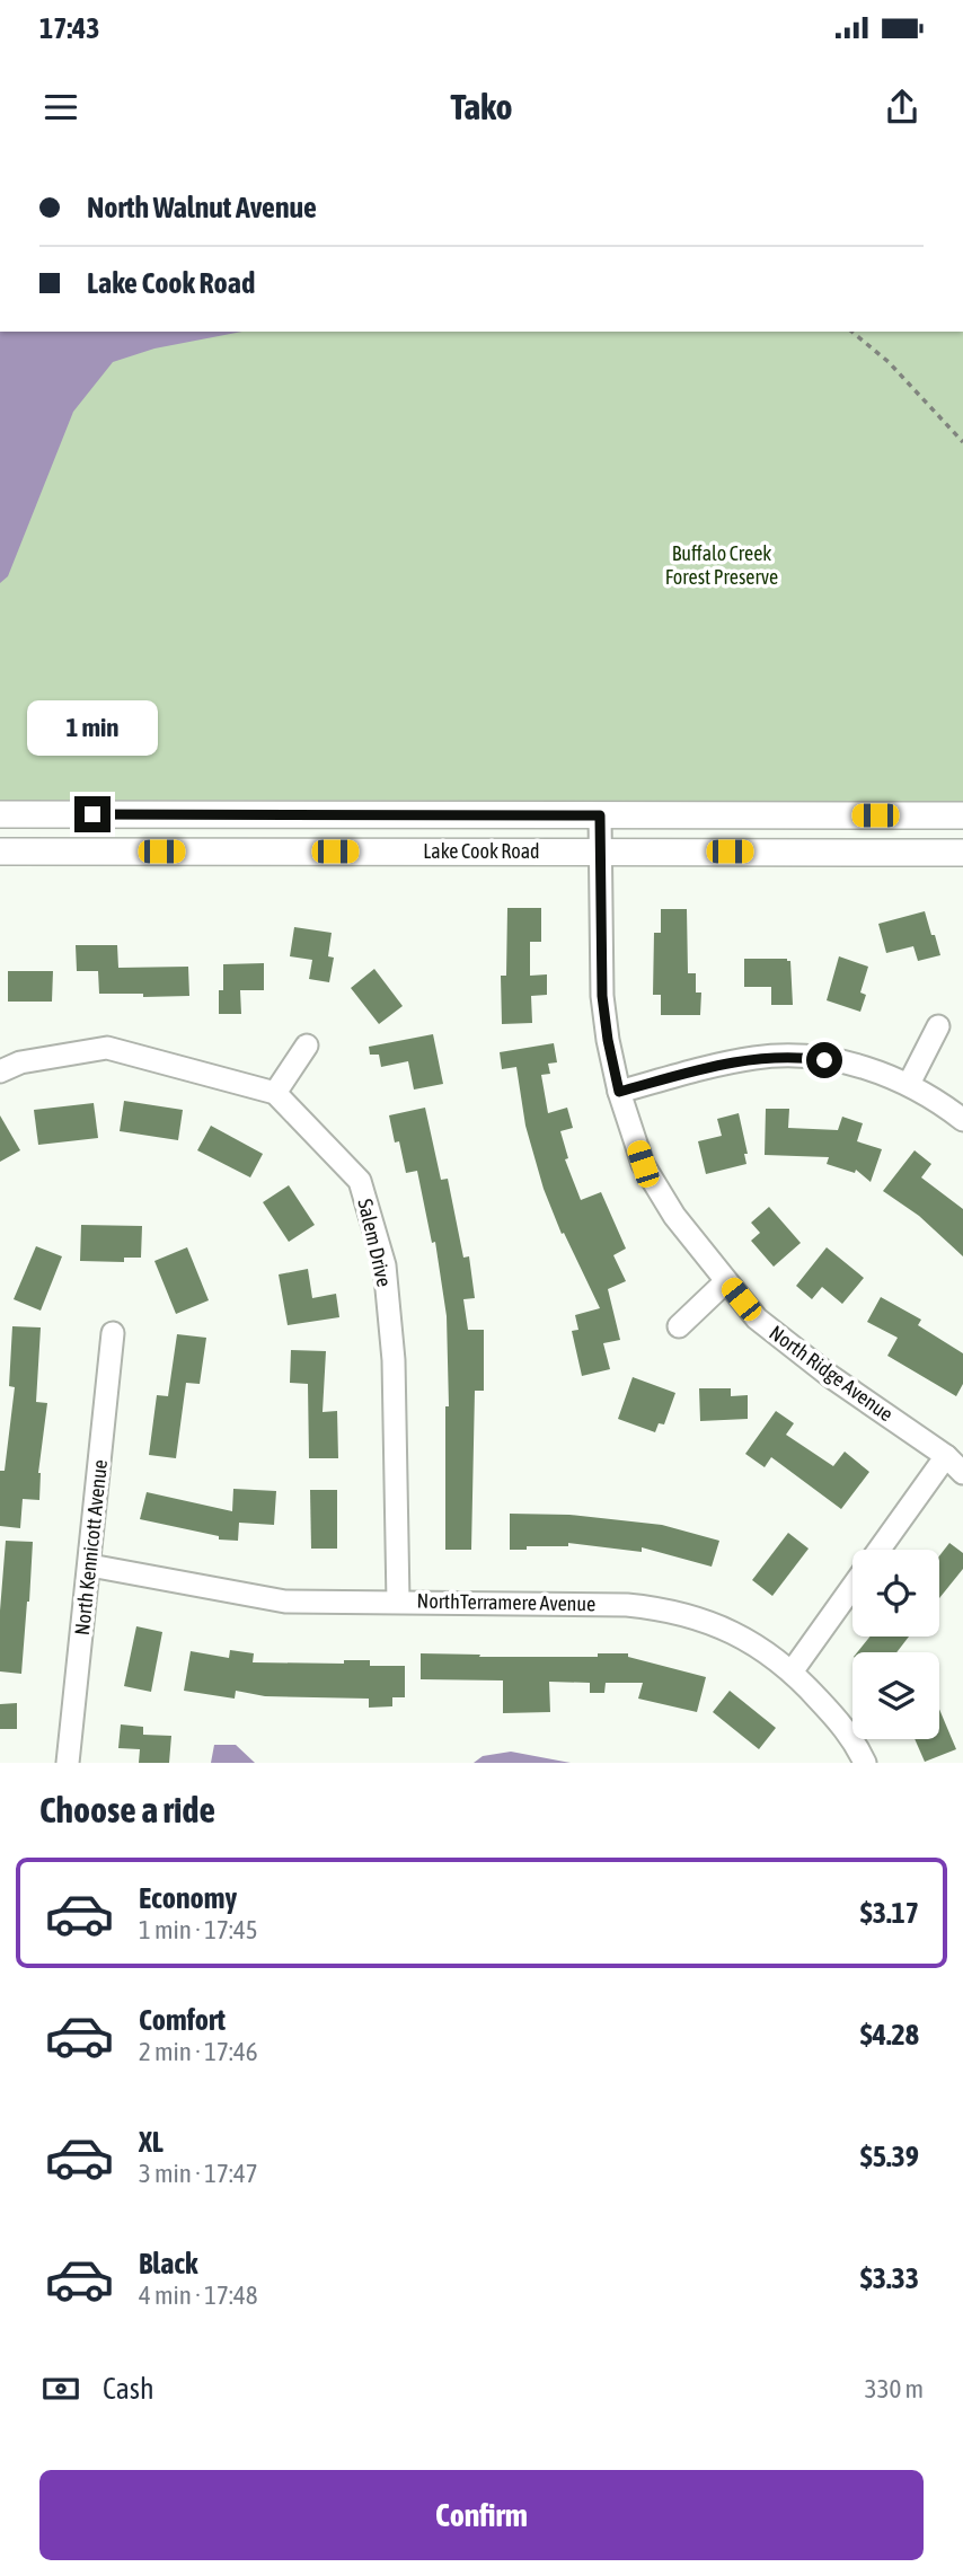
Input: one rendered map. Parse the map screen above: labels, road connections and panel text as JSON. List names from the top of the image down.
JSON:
{
  "streets": {
    "main road": ["Lake Cook Road"],
    "street": [
      "Salem Drive",
      "North Ridge Avenue",
      "North Kennicott Avenue",
      "NorthTerramere Avenue"
    ]
  },
  "crossings": [
    ["Lake Cook Road", "North Ridge Avenue"],
    ["Salem Drive", "NorthTerramere Avenue"],
    ["North Kennicott Avenue", "NorthTerramere Avenue"]
  ],
  "parks": ["Buffalo Creek Forest Preserve"],
  "page": {
    "status": "17:43",
    "header": "Tako",
    "banner": ["North Walnut Avenue", "Lake Cook Road"],
    "bubble": "1 min",
    "heading": "Choose a ride",
    "list": [
      {
        "name": "Economy",
        "note": "1 min · 17:45",
        "value": "$3.17"
      },
      {
        "name": "Comfort",
        "note": "2 min · 17:46",
        "value": "$4.28"
      },
      {
        "name": "XL",
        "note": "3 min · 17:47",
        "value": "$5.39"
      },
      {
        "name": "Black",
        "note": "4 min · 17:48",
        "value": "$3.33"
      }
    ],
    "pay": ["Cash", "330 m"],
    "buttons": "Confirm"
  }
}
